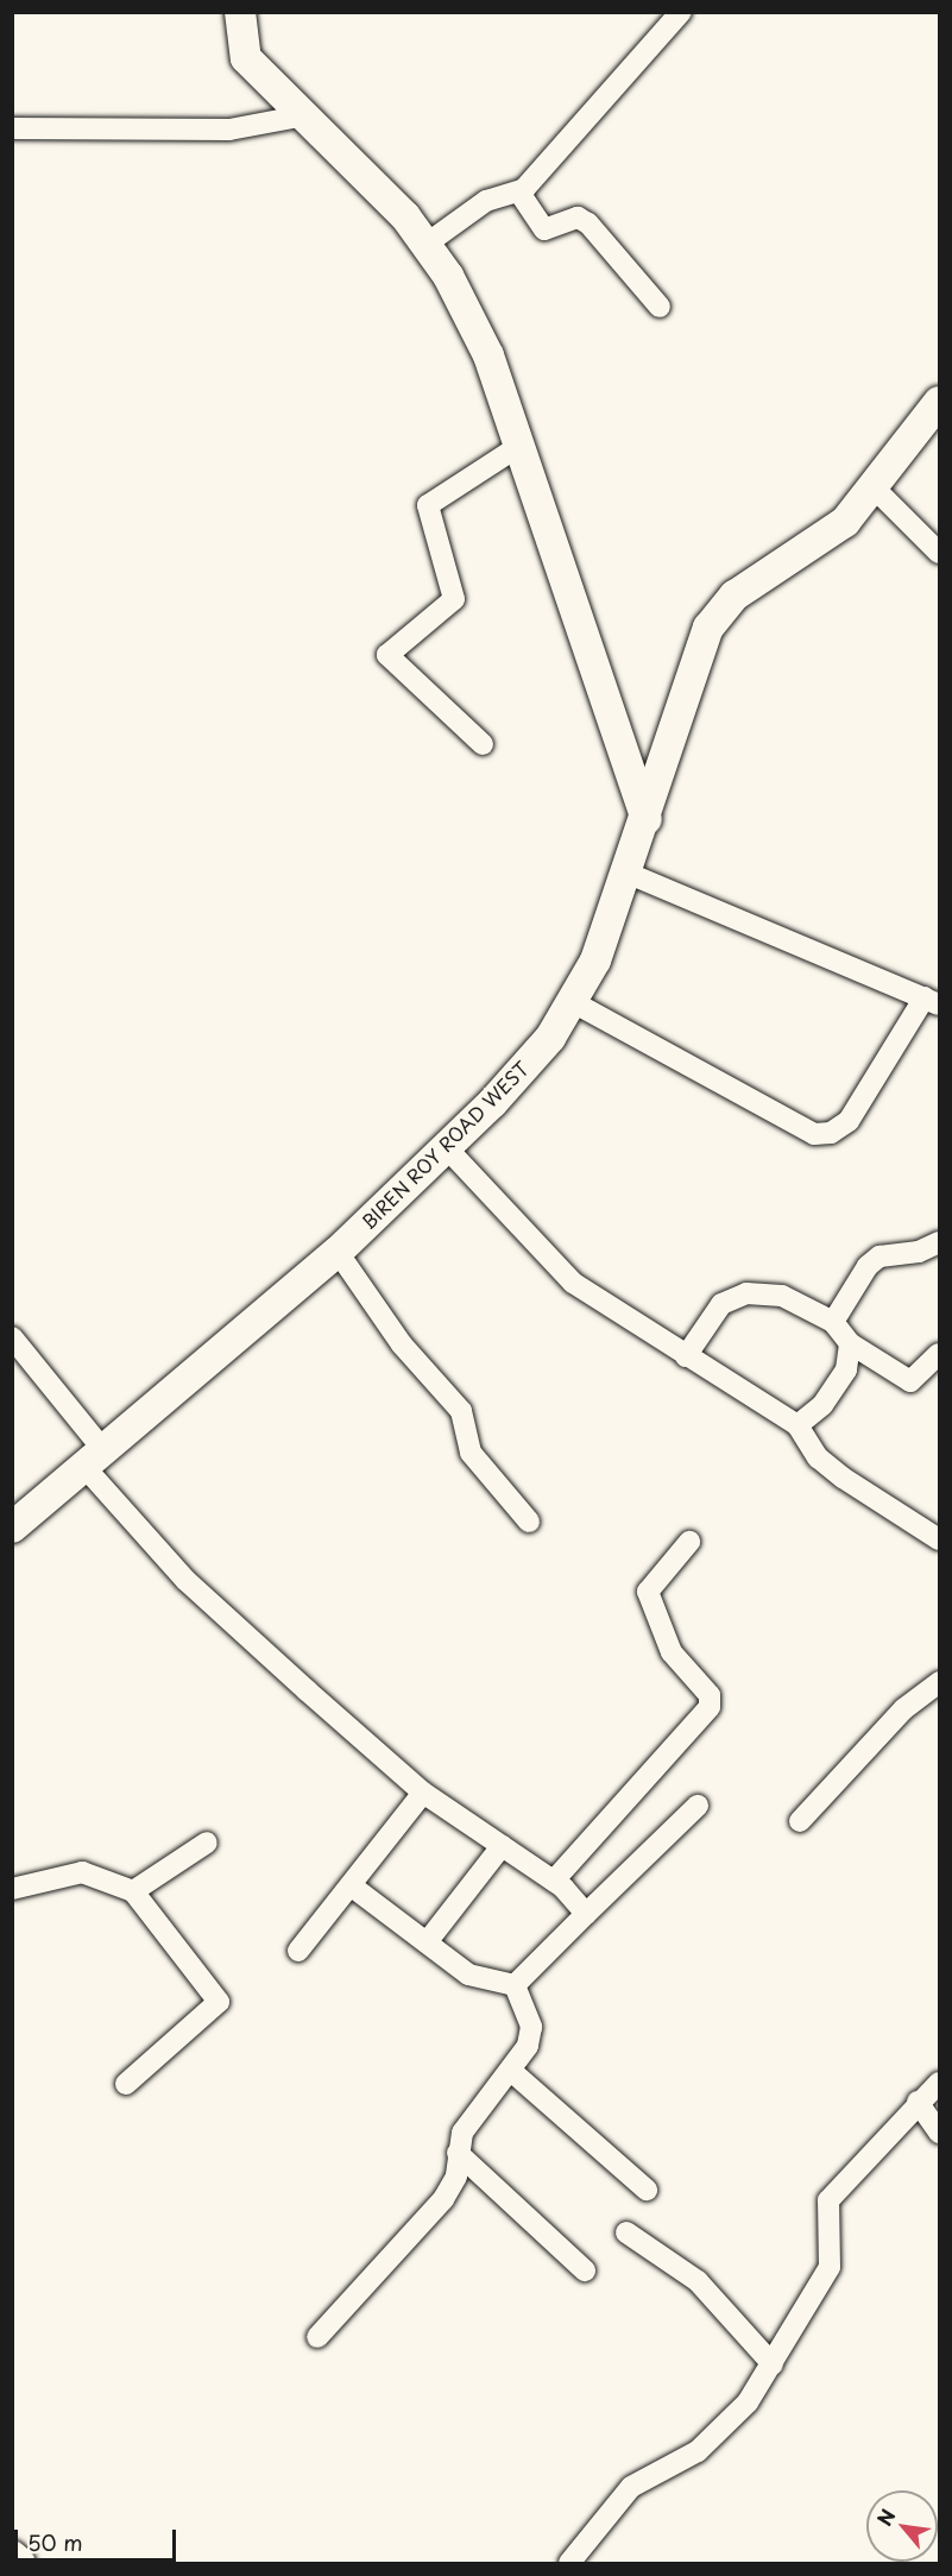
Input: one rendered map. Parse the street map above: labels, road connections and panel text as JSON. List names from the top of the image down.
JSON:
{
  "streets": {
    "main road": ["BIREN ROY ROAD WEST"]
  },
  "scale_bar": "50 m",
  "north": "top left"
}
